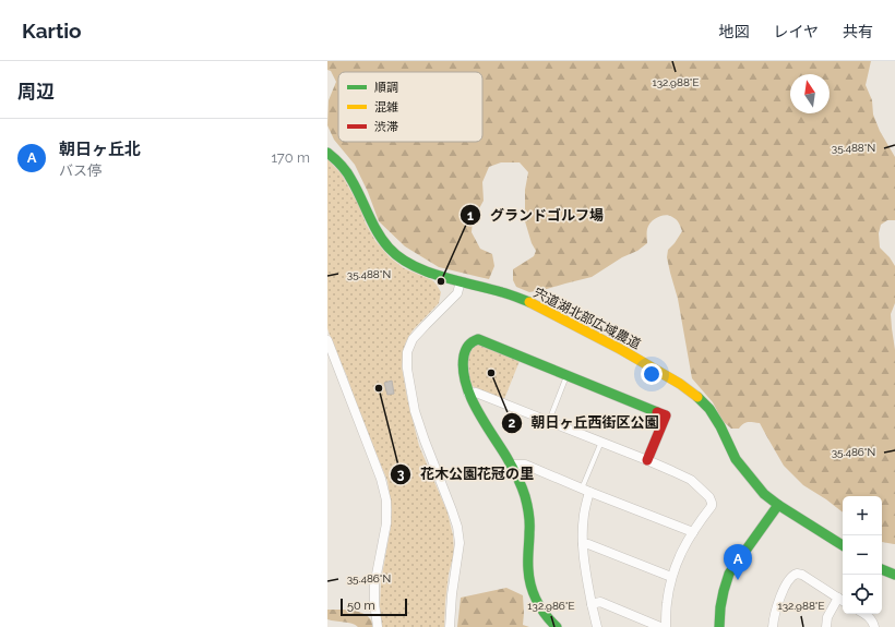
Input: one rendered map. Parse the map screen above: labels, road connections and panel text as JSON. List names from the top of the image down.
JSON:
{
  "streets": {
    "street": ["宍道湖北部広域農道"]
  },
  "places": ["グランドゴルフ場", "朝日ヶ丘西街区公園", "花木公園花冠の里"],
  "legend": ["順調", "混雑", "渋滞"],
  "scale_bar": "50 m",
  "north": "top",
  "page": {
    "header": "Kartio",
    "nav": ["地図", "レイヤ", "共有"],
    "heading": "周辺",
    "list": [
      {
        "mark": "A",
        "name": "朝日ヶ丘北",
        "note": "バス停",
        "value": "170 m"
      }
    ],
    "map_buttons": ["+", "−"],
    "pins": "A",
    "scale": "50 m"
  },
  "coordinates": [
    "132.988°E",
    "35.488°N",
    "35.486°N",
    "132.986°E"
  ]
}
